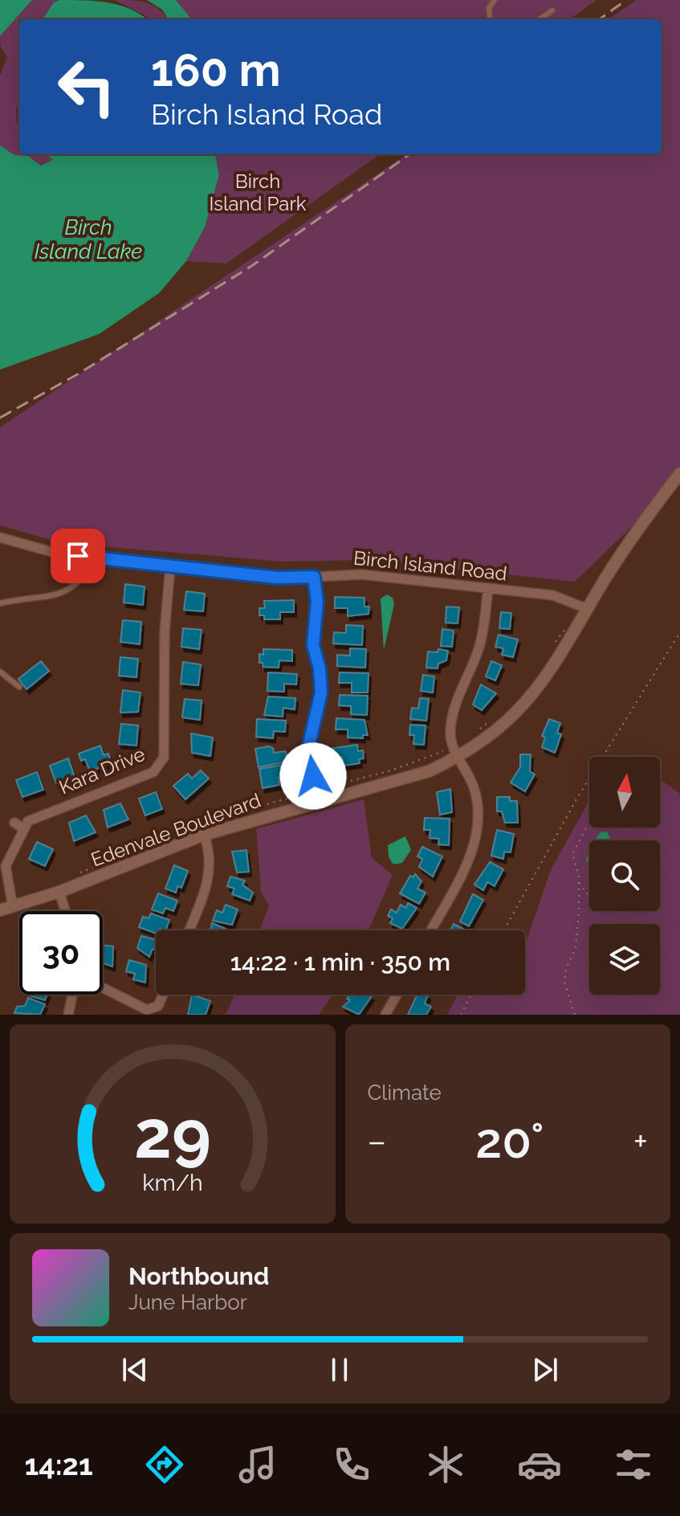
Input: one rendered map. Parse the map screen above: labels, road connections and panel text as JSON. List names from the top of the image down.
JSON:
{
  "streets": {
    "street": ["Birch Island Road", "Kara Drive", "Edenvale Boulevard"]
  },
  "crossings": [
    ["Birch Island Road", "Kara Drive"],
    ["Birch Island Road", "Edenvale Boulevard"],
    ["Kara Drive", "Edenvale Boulevard"]
  ],
  "water": ["Birch Island Lake"],
  "parks": ["Birch Island Park"],
  "north": "top",
  "page": {
    "turn": ["160 m", "Birch Island Road"],
    "limit": "30",
    "trip": "14:22 · 1 min · 350 m",
    "tile": "Climate",
    "heat": ["−", "20°", "+"],
    "song": ["Northbound", "June Harbor"],
    "tabs": "14:21",
    "gauge": ["29", "km/h"]
  }
}
